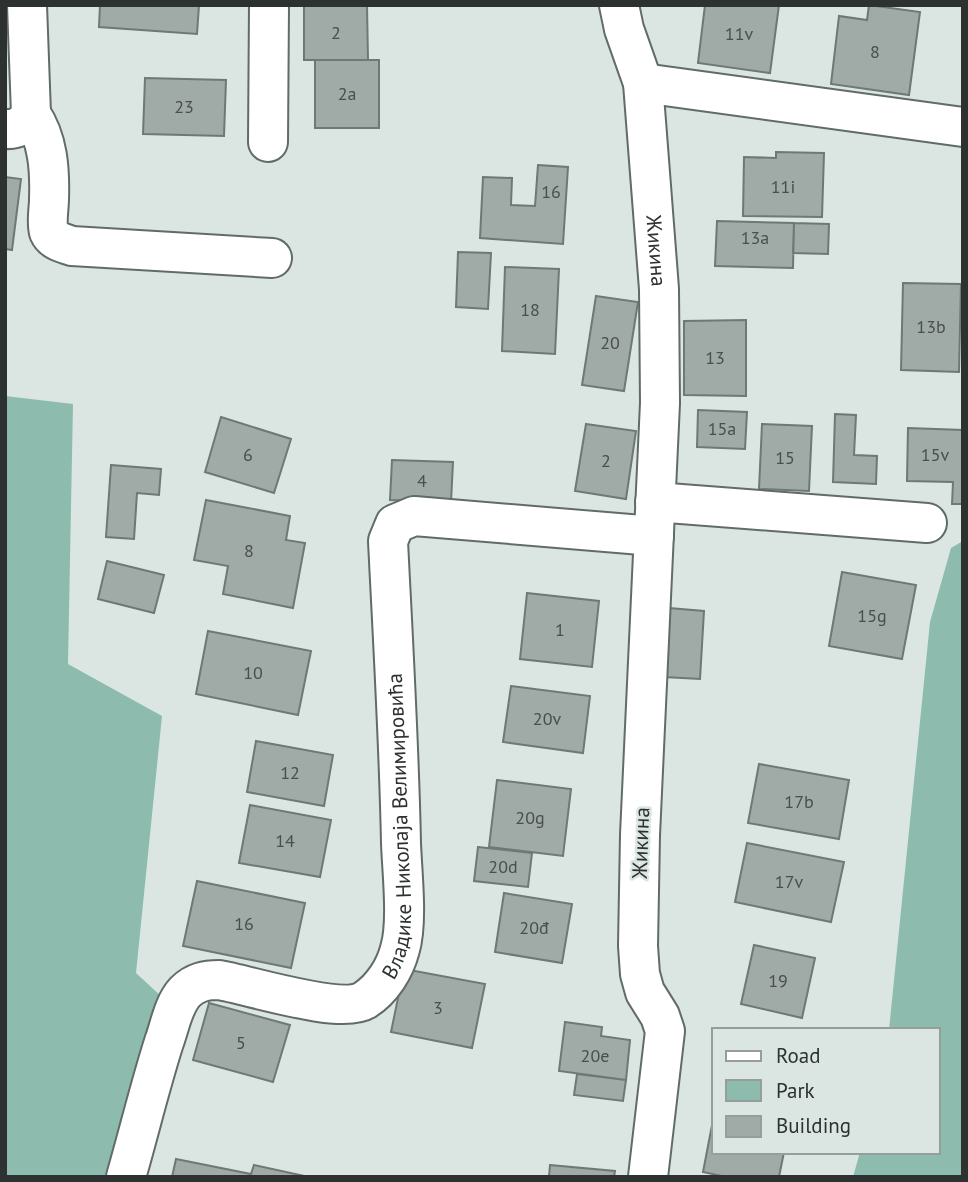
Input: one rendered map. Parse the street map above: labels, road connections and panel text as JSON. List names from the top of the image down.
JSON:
{
  "streets": {
    "street": ["Жикина", "Владике Николаја Велимировића"]
  },
  "crossings": [
    ["Жикина", "Владике Николаја Велимировића"]
  ],
  "house_numbers": [
    "2",
    "11v",
    "8",
    "2a",
    "23",
    "11i",
    "16",
    "13a",
    "18",
    "13b",
    "20",
    "13",
    "15a",
    "6",
    "15v",
    "15",
    "2",
    "4",
    "8",
    "15g",
    "1",
    "10",
    "20v",
    "12",
    "17b",
    "20g",
    "14",
    "20d",
    "17v",
    "16",
    "20đ",
    "19",
    "3",
    "5",
    "20e"
  ],
  "legend": ["Road", "Park", "Building"]
}
